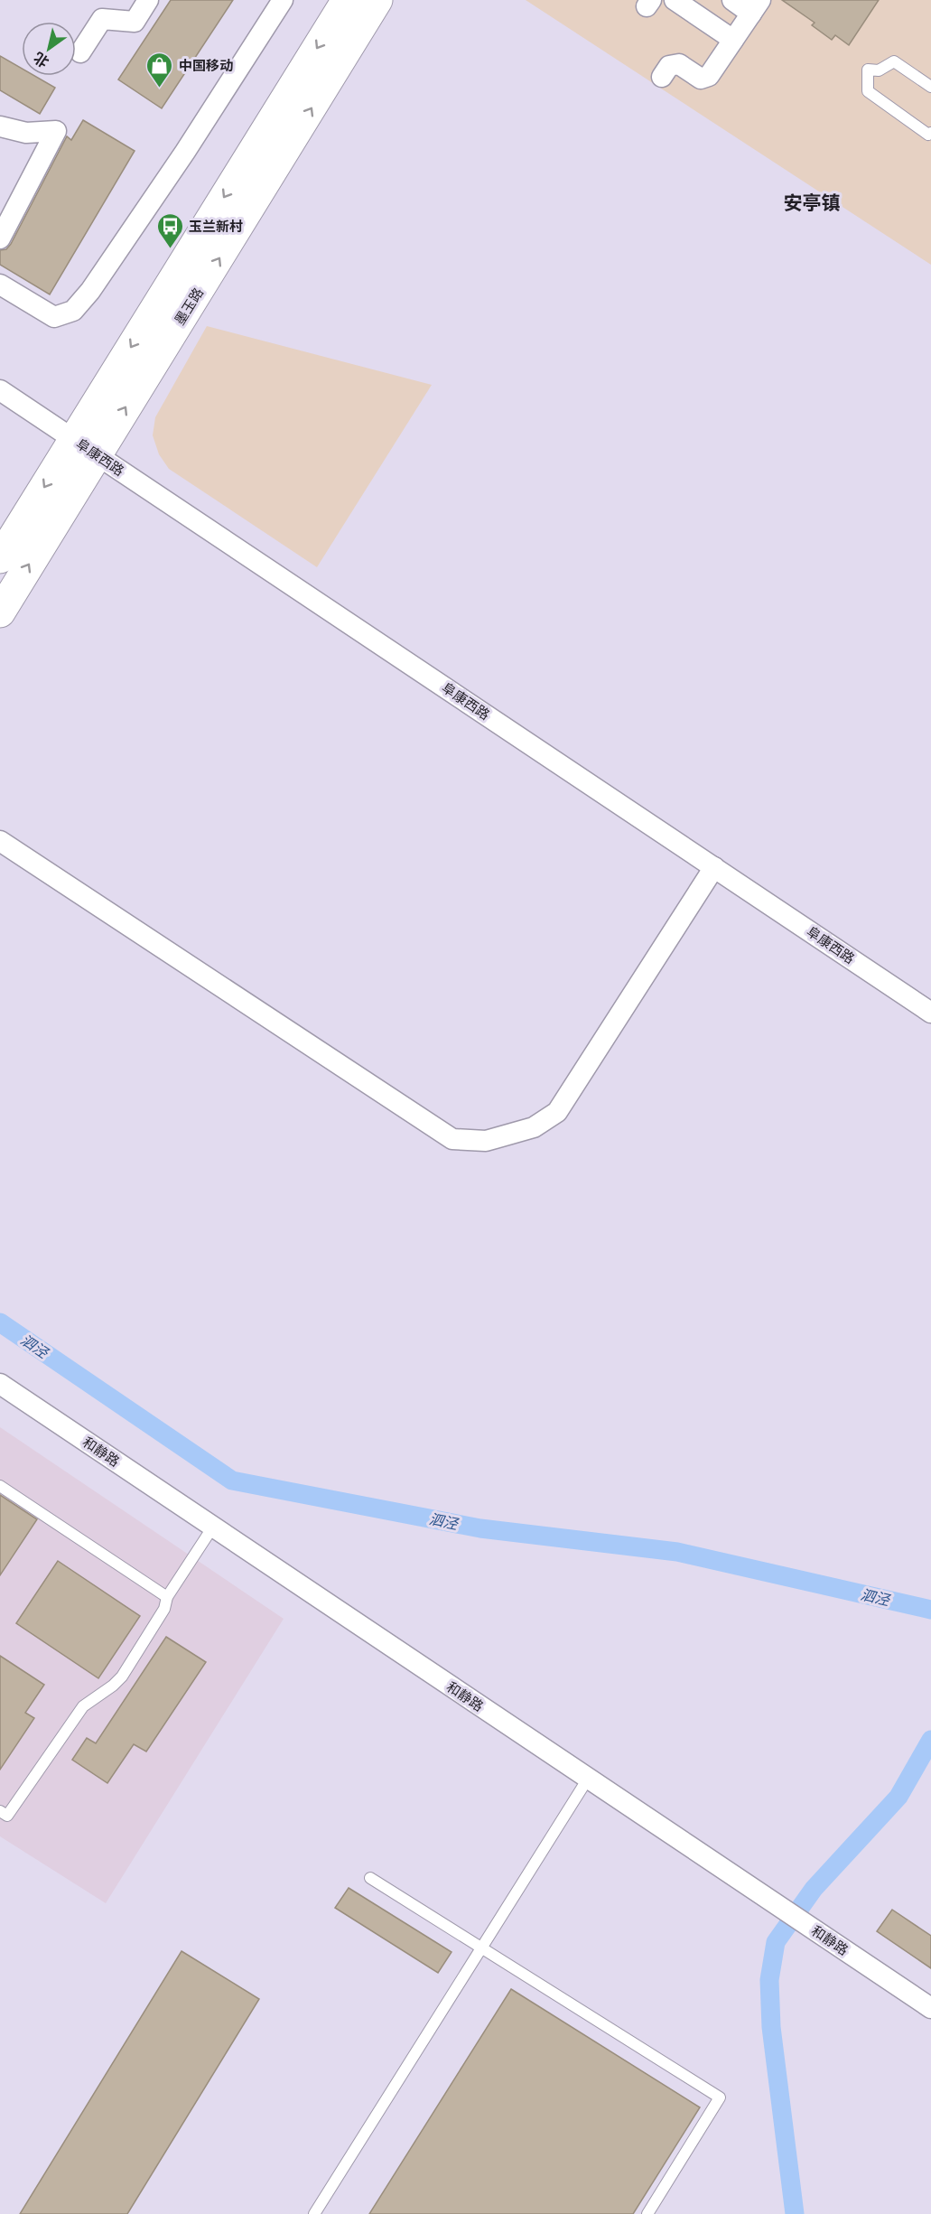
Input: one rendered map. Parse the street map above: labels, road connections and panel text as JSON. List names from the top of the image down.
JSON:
{
  "streets": {
    "main road": ["墨玉路"],
    "street": ["阜康西路", "和静路"]
  },
  "crossings": [
    ["墨玉路", "阜康西路"]
  ],
  "districts": ["安亭镇"],
  "water": ["泗泾"],
  "places": {
    "shop": ["中国移动"],
    "bus stop": ["玉兰新村"]
  },
  "north": "bottom left"
}
